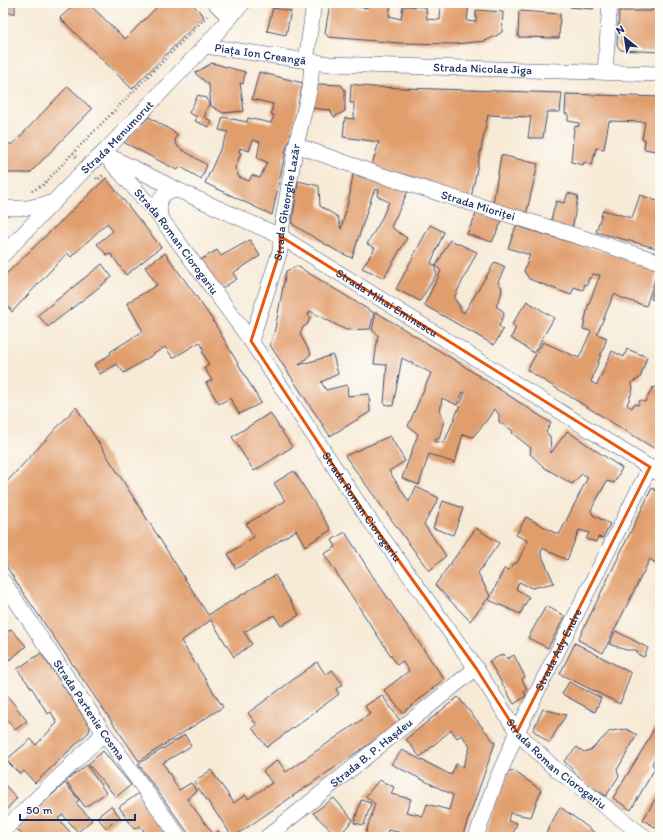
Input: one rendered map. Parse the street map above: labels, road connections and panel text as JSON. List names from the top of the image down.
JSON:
{
  "streets": {
    "street": [
      "Piața Ion Creangă",
      "Strada Nicolae Jiga",
      "Strada Menumorut",
      "Strada Gheorghe Lazăr",
      "Strada Mioriței",
      "Strada Roman Ciorogariu",
      "Strada Mihai Eminescu",
      "Strada Ady Endre",
      "Strada Partenie Cosma",
      "Strada B. P. Hașdeu"
    ]
  },
  "crossings": [
    ["Piața Ion Creangă", "Strada Nicolae Jiga"],
    ["Piața Ion Creangă", "Strada Menumorut"],
    ["Piața Ion Creangă", "Strada Gheorghe Lazăr"],
    ["Strada Nicolae Jiga", "Strada Gheorghe Lazăr"],
    ["Strada Menumorut", "Strada Roman Ciorogariu"],
    ["Strada Menumorut", "Strada Mihai Eminescu"],
    ["Strada Gheorghe Lazăr", "Strada Mioriței"],
    ["Strada Gheorghe Lazăr", "Strada Roman Ciorogariu"],
    ["Strada Gheorghe Lazăr", "Strada Mihai Eminescu"],
    ["Strada Roman Ciorogariu", "Strada Mihai Eminescu"],
    ["Strada Roman Ciorogariu", "Strada Ady Endre"],
    ["Strada Roman Ciorogariu", "Strada B. P. Hașdeu"],
    ["Strada Mihai Eminescu", "Strada Ady Endre"]
  ],
  "scale_bar": "50 m",
  "north": "top left"
}
